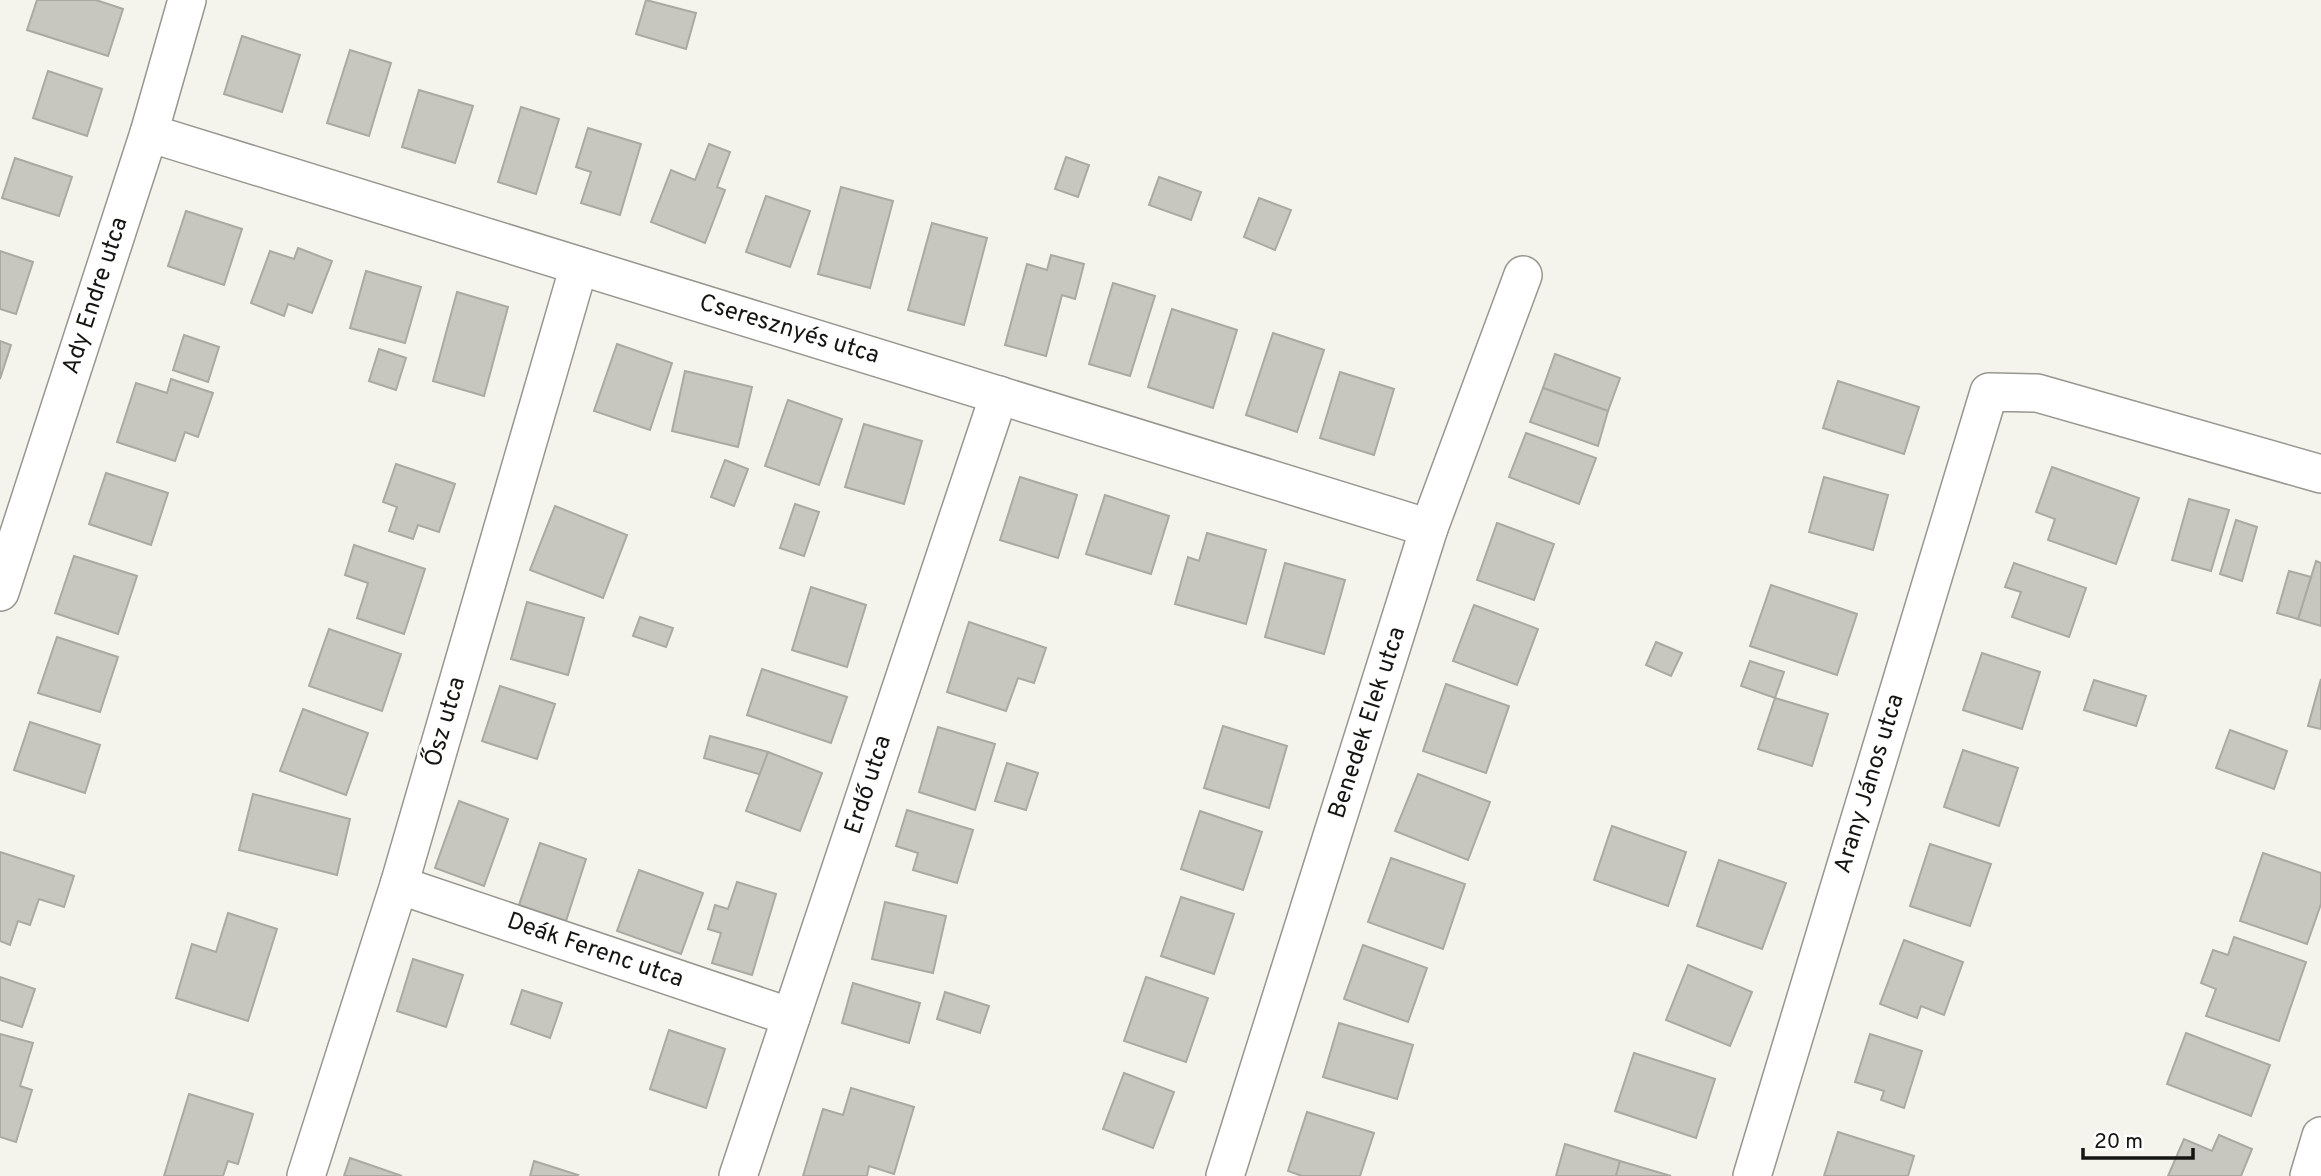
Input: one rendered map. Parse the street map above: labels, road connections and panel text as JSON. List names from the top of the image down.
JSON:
{
  "streets": {
    "street": [
      "Ady Endre utca",
      "Cseresznyés utca",
      "Ősz utca",
      "Benedek Elek utca",
      "Arany János utca",
      "Erdő utca",
      "Deák Ferenc utca"
    ]
  },
  "crossings": [
    ["Ady Endre utca", "Cseresznyés utca"],
    ["Cseresznyés utca", "Ősz utca"],
    ["Cseresznyés utca", "Benedek Elek utca"],
    ["Cseresznyés utca", "Erdő utca"],
    ["Ősz utca", "Deák Ferenc utca"],
    ["Erdő utca", "Deák Ferenc utca"]
  ],
  "scale_bar": "20 m"
}
